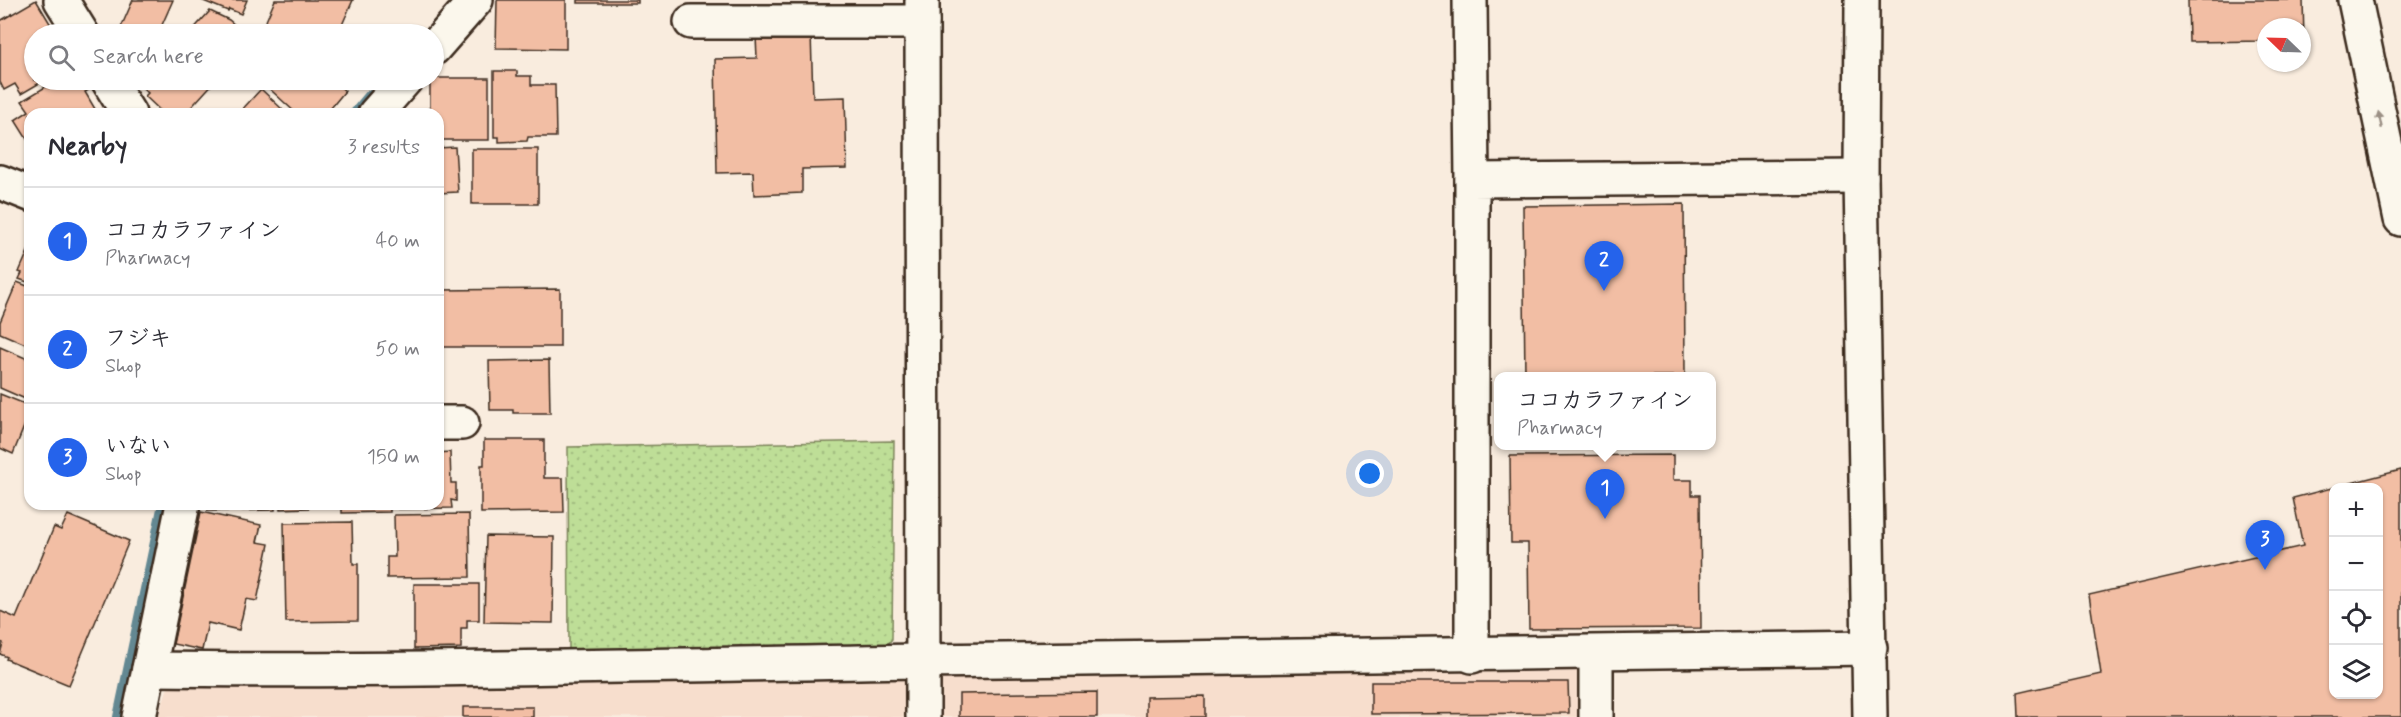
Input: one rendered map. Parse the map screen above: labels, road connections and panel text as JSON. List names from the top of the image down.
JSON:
{
  "north": "top left",
  "page": {
    "search": "Search here",
    "heading": ["Nearby", "3 results"],
    "list": [
      {
        "mark": "1",
        "name": "ココカラファイン",
        "note": "Pharmacy",
        "value": "40 m"
      },
      {
        "mark": "2",
        "name": "フジキ",
        "note": "Shop",
        "value": "50 m"
      },
      {
        "mark": "3",
        "name": "いない",
        "note": "Shop",
        "value": "150 m"
      }
    ],
    "pins": ["2", "1", "3"],
    "popup": ["ココカラファイン", "Pharmacy"],
    "map_buttons": ["+", "−"]
  }
}
